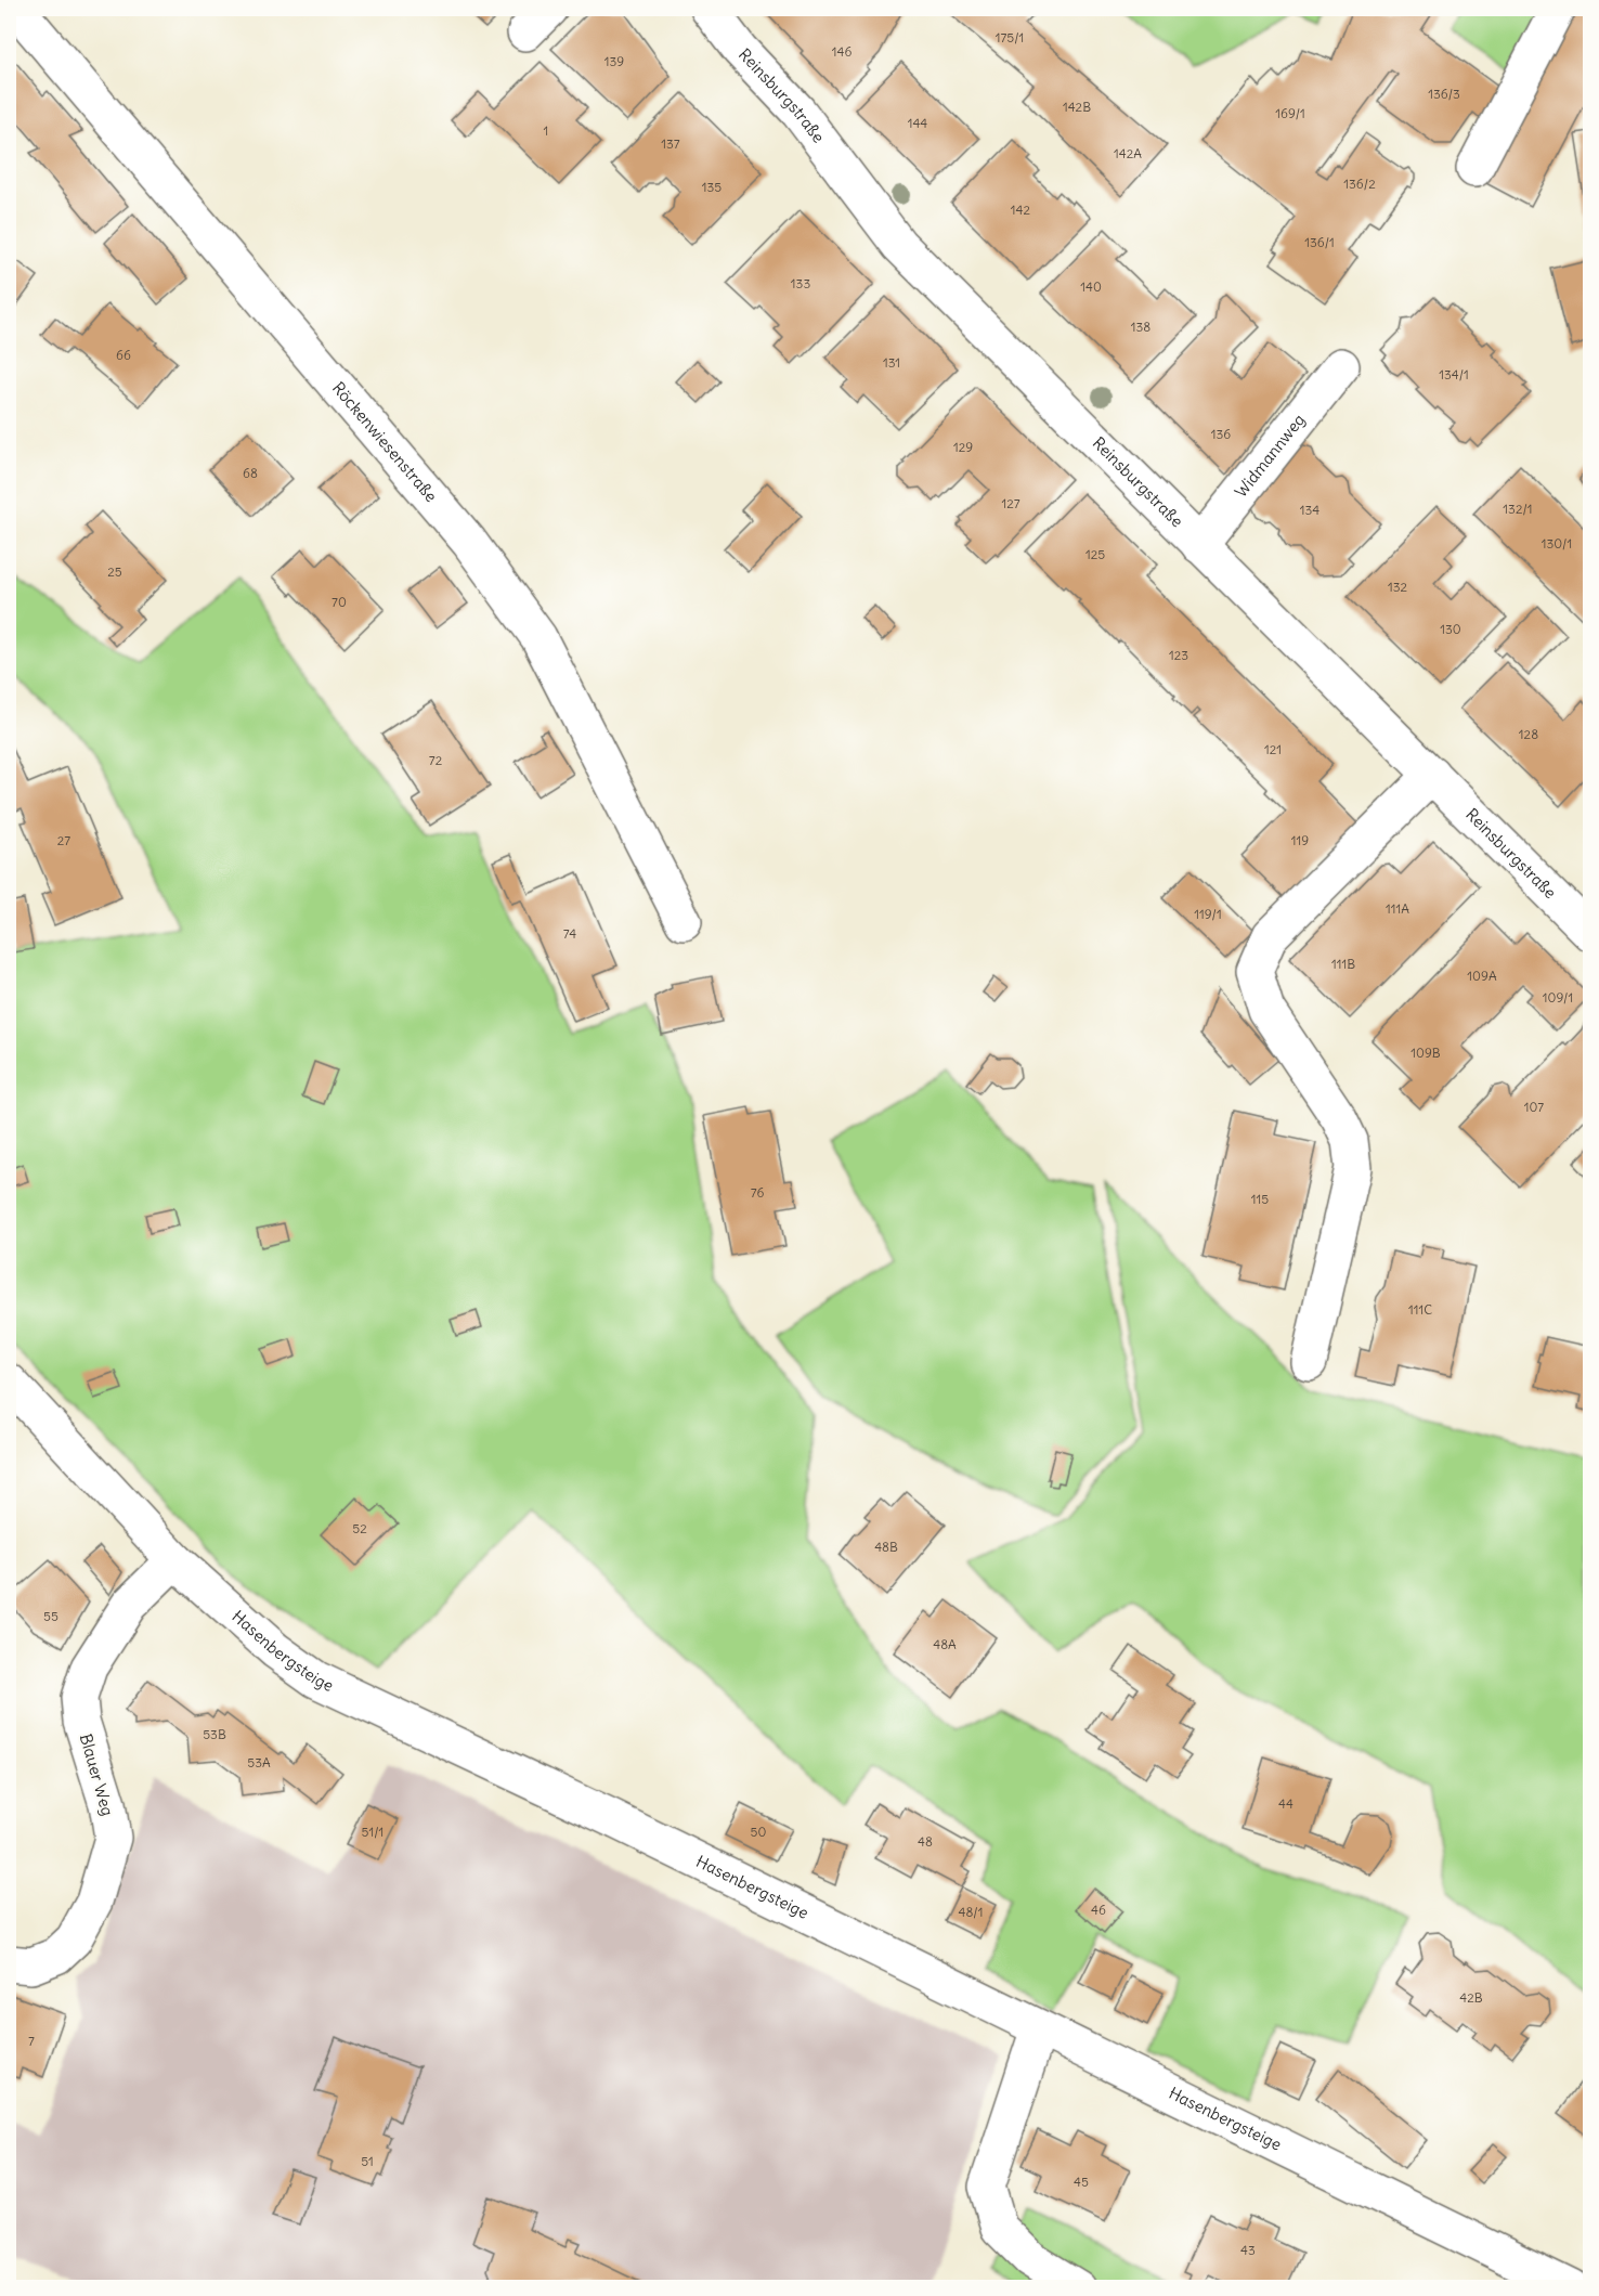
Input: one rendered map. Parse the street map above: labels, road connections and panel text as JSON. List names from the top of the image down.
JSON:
{
  "streets": {
    "street": [
      "Reinsburgstraße",
      "Röckenwiesenstraße",
      "Widmannweg",
      "Hasenbergsteige",
      "Blauer Weg"
    ]
  },
  "crossings": [
    ["Reinsburgstraße", "Widmannweg"],
    ["Hasenbergsteige", "Blauer Weg"]
  ],
  "house_numbers": [
    "175/1",
    "146",
    "139",
    "136/3",
    "142B",
    "169/1",
    "144",
    "1",
    "137",
    "142A",
    "136/2",
    "135",
    "142",
    "136/1",
    "133",
    "140",
    "138",
    "66",
    "131",
    "134/1",
    "136",
    "129",
    "68",
    "127",
    "132/1",
    "134",
    "130/1",
    "125",
    "25",
    "132",
    "70",
    "130",
    "123",
    "128",
    "121",
    "72",
    "27",
    "119",
    "111A",
    "119/1",
    "74",
    "111B",
    "109A",
    "109/1",
    "109B",
    "107",
    "76",
    "115",
    "111C",
    "52",
    "48B",
    "55",
    "48A",
    "53B",
    "53A",
    "44",
    "51/1",
    "50",
    "48",
    "46",
    "48/1",
    "42B",
    "7",
    "51",
    "45",
    "43"
  ]
}
